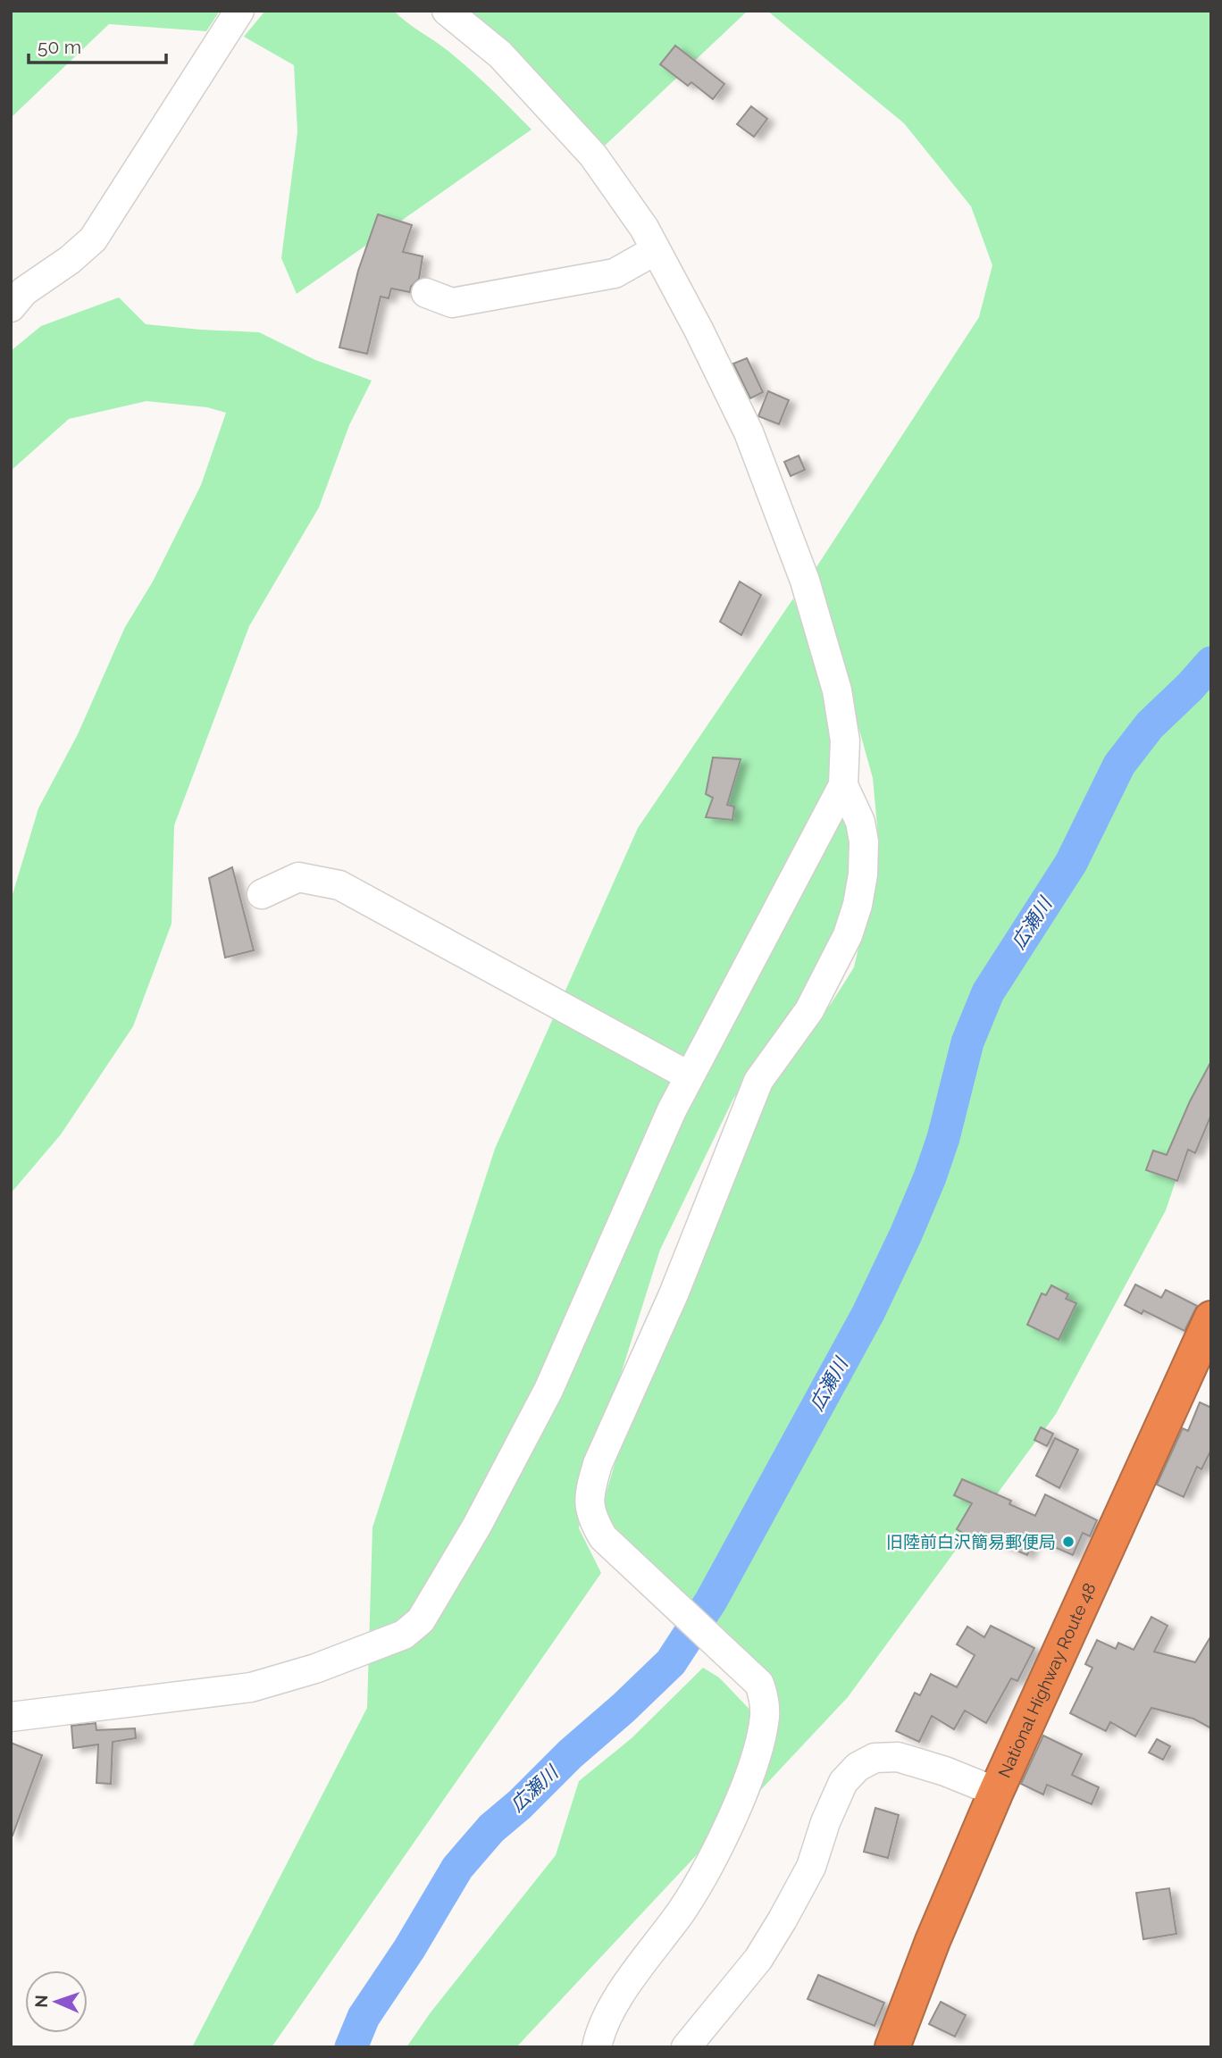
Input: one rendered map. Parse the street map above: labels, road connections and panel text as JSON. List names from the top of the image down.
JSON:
{
  "streets": {
    "highway": ["National Highway Route 48"]
  },
  "water": ["広瀬川"],
  "places": ["旧陸前白沢簡易郵便局"],
  "scale_bar": "50 m",
  "north": "left"
}
